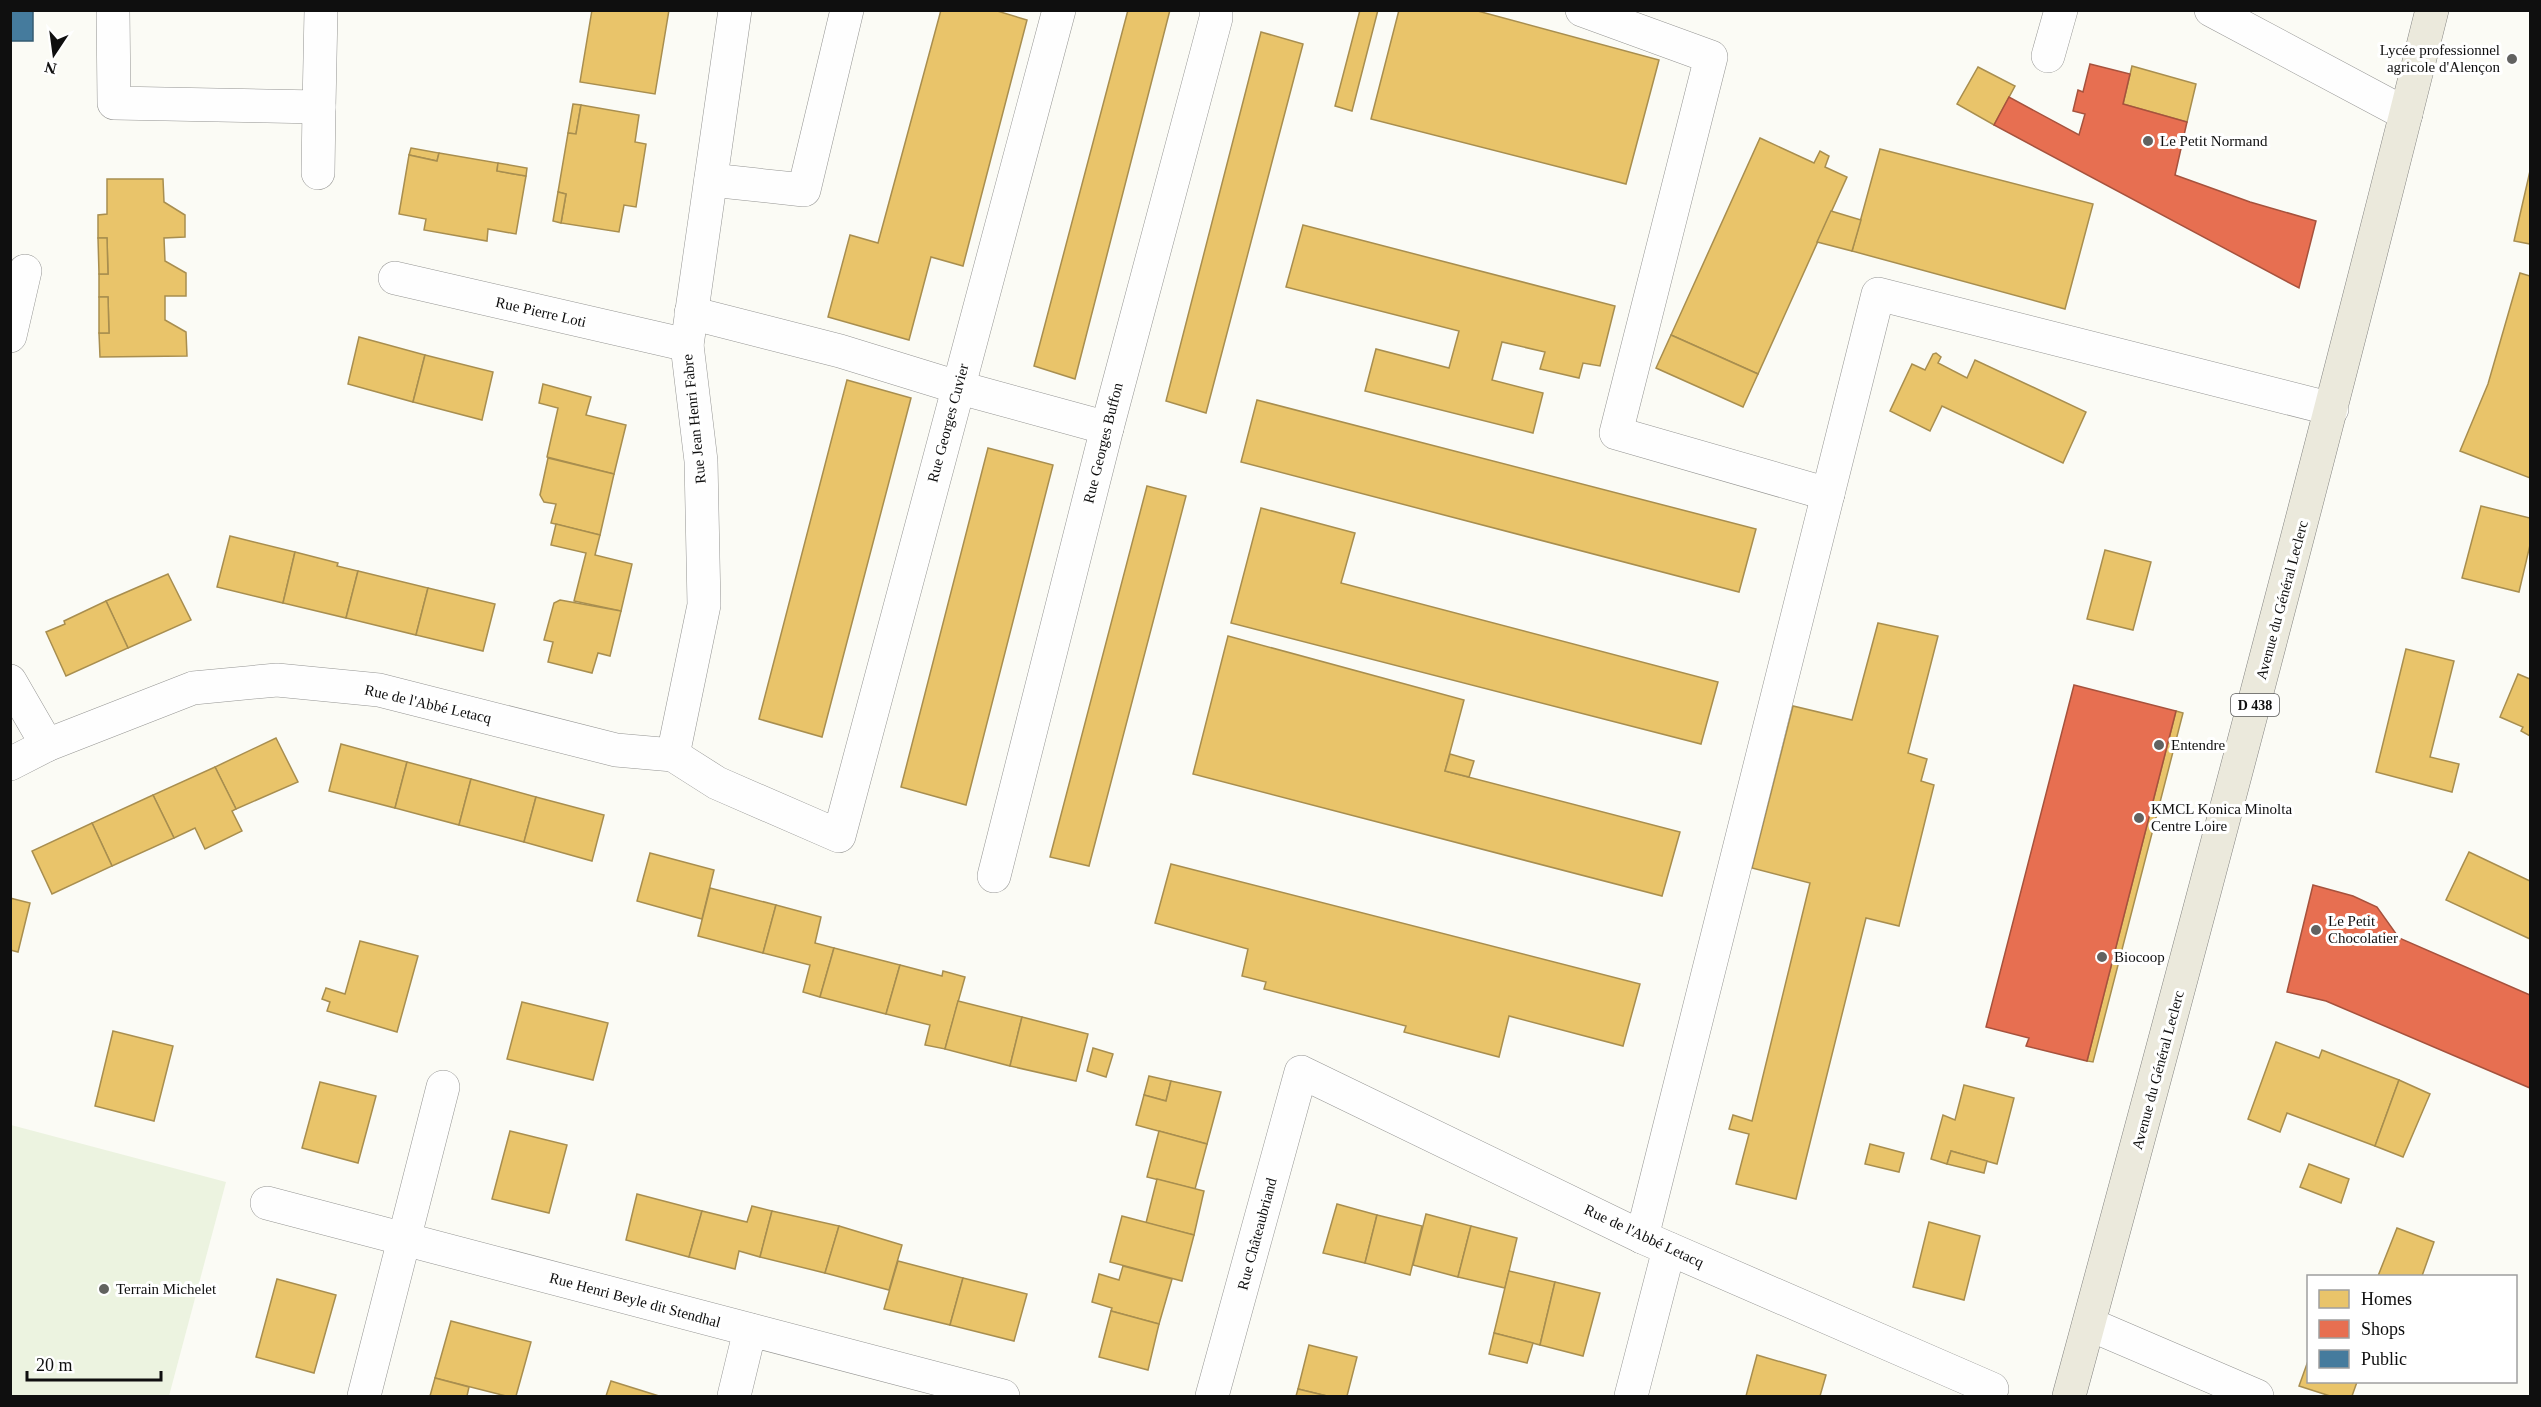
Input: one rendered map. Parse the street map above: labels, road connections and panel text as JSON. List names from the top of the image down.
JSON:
{
  "streets": {
    "main road": ["Avenue du Général Leclerc", "D 438"],
    "street": [
      "Rue Pierre Loti",
      "Rue Jean Henri Fabre",
      "Rue Georges Cuvier",
      "Rue Georges Buffon",
      "Rue de l'Abbé Letacq",
      "Rue Châteaubriand",
      "Rue Henri Beyle dit Stendhal"
    ]
  },
  "crossings": [
    ["Rue Pierre Loti", "Rue Jean Henri Fabre"],
    ["Rue Jean Henri Fabre", "Rue de l'Abbé Letacq"],
    ["Rue Georges Cuvier", "Rue de l'Abbé Letacq"],
    ["Rue de l'Abbé Letacq", "Rue Châteaubriand"]
  ],
  "places": [
    "Lycée professionnel agricole d'Alençon",
    "Le Petit Normand",
    "Entendre",
    "KMCL Konica Minolta Centre Loire",
    "Le Petit Chocolatier",
    "Biocoop",
    "Terrain Michelet"
  ],
  "legend": ["Homes", "Shops", "Public"],
  "scale_bar": "20 m",
  "north": "bottom"
}
